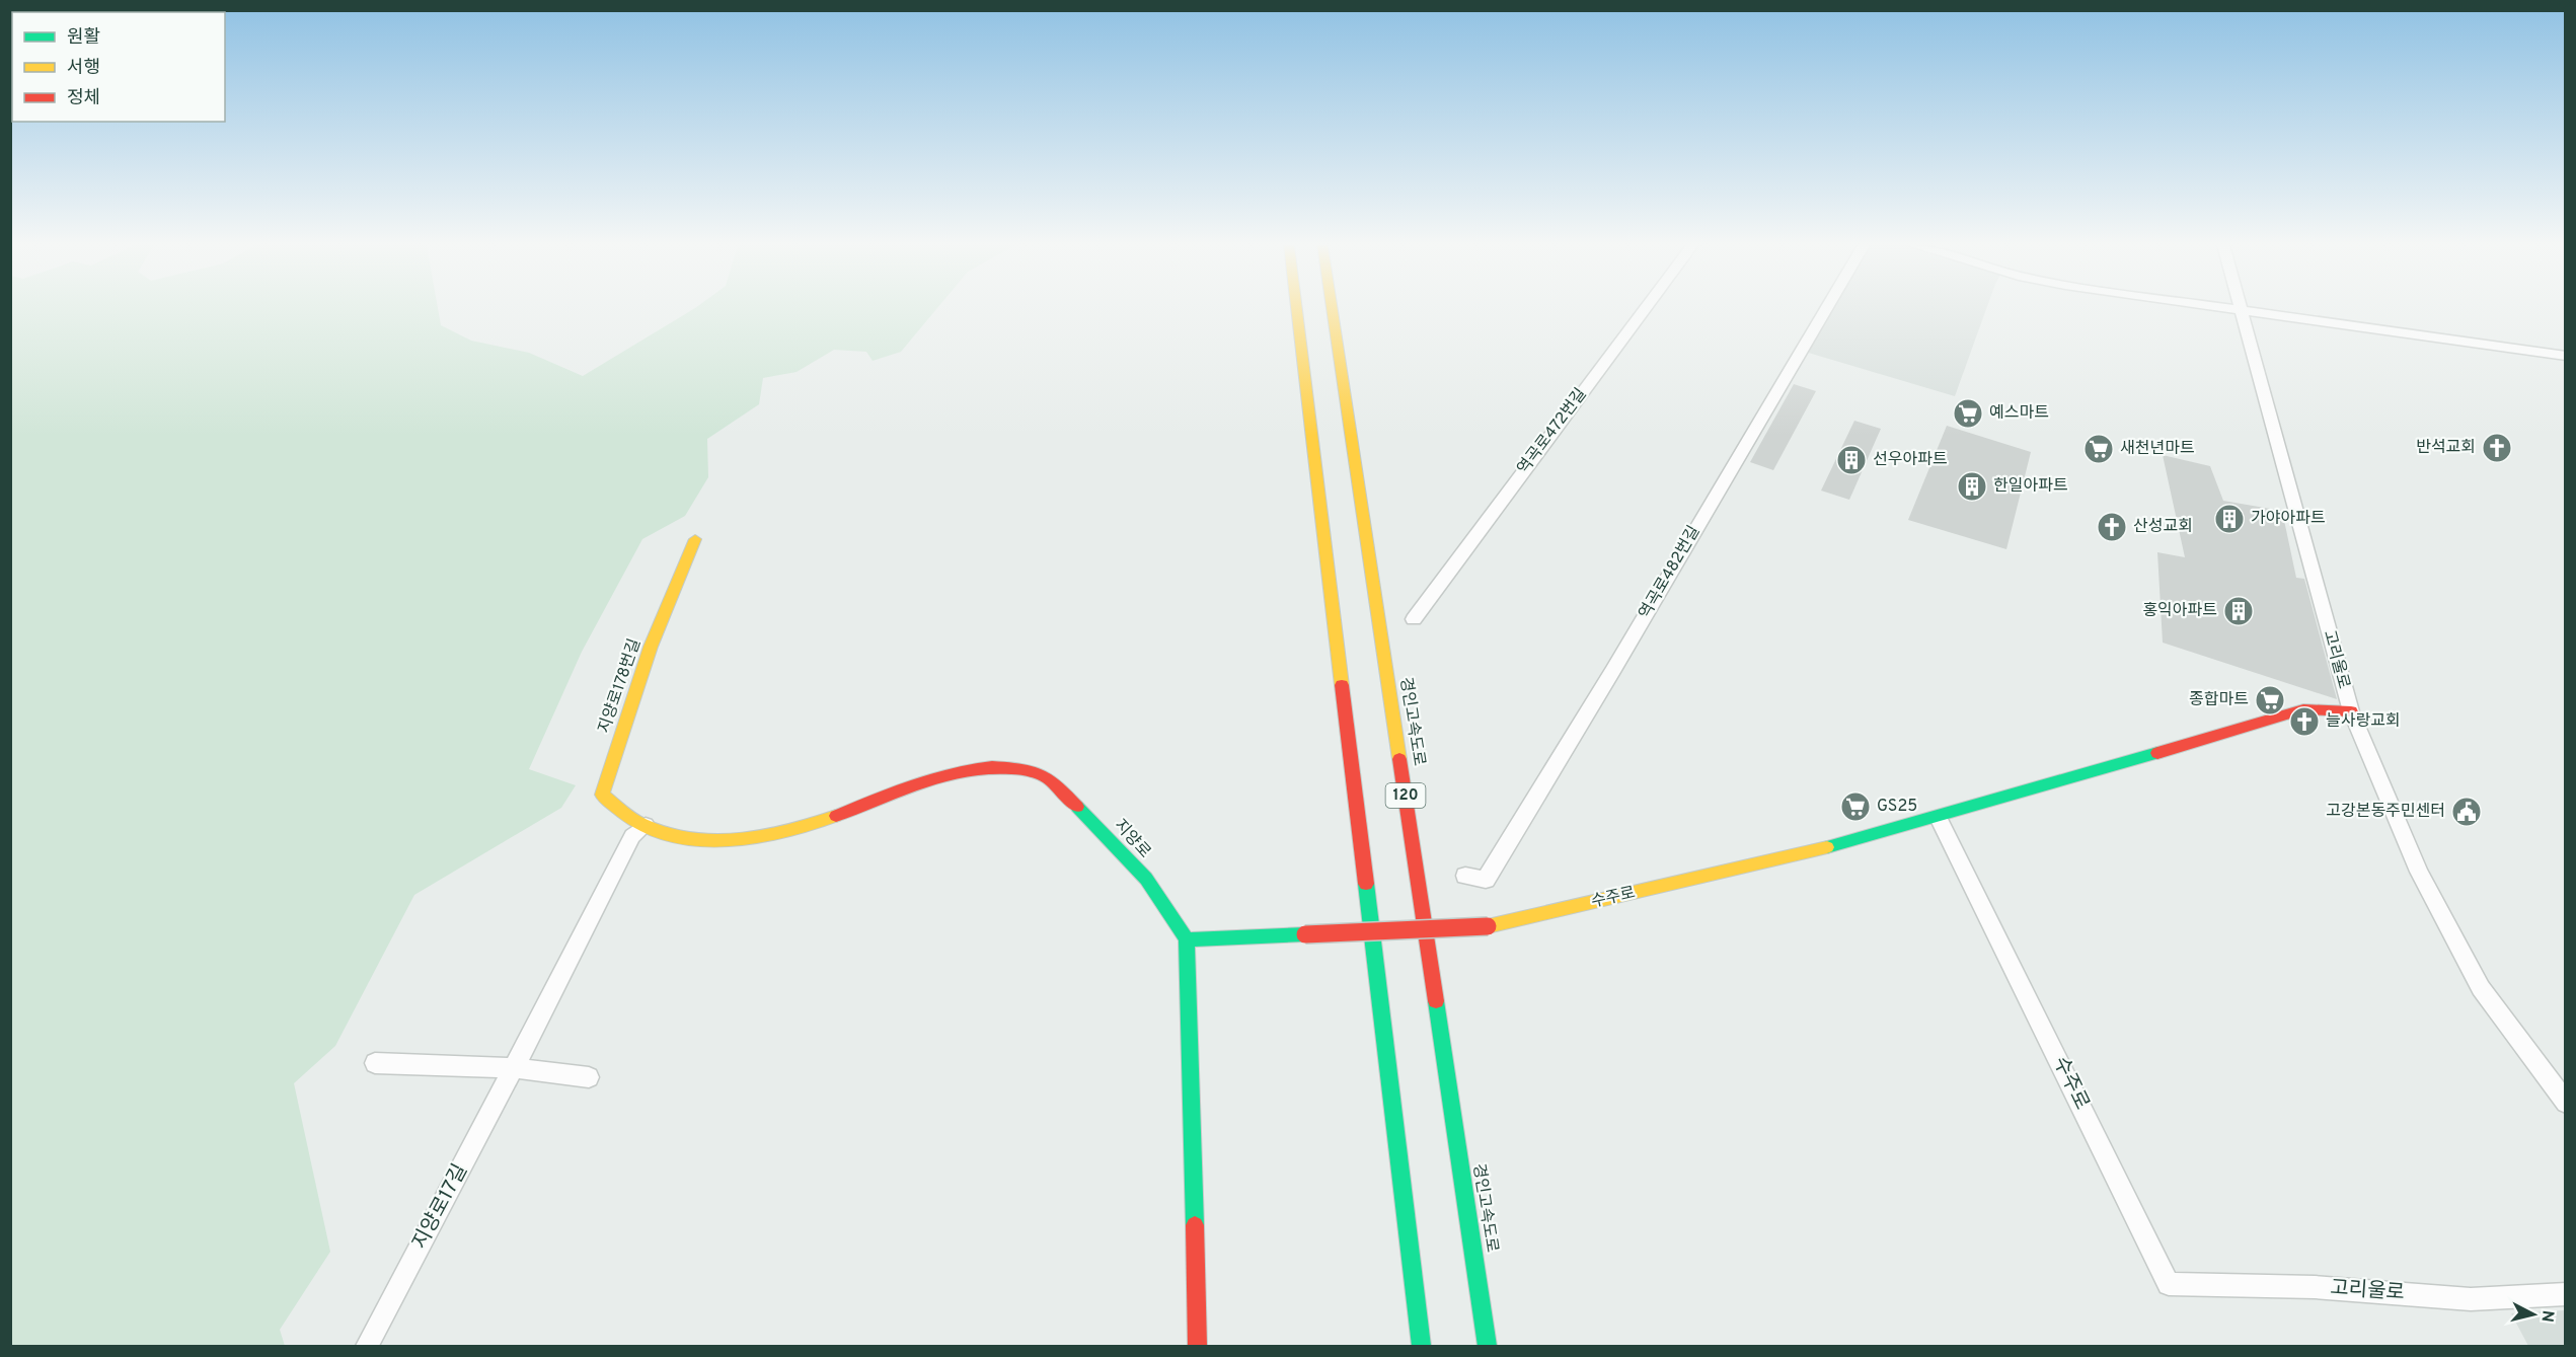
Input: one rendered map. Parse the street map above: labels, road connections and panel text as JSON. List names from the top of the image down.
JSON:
{
  "streets": {
    "main road": [
      "지양로178번길",
      "경인고속도로",
      "120",
      "지양로",
      "수주로"
    ],
    "street": [
      "역곡로472번길",
      "역곡로482번길",
      "고리울로",
      "지양로17길"
    ]
  },
  "crossings": [
    ["고리울로", "수주로"],
    ["지양로178번길", "지양로"],
    ["지양로178번길", "지양로17길"],
    ["지양로", "수주로"],
    ["지양로", "지양로17길"]
  ],
  "places": {
    "supermarket": [
      "예스마트",
      "새천년마트",
      "종합마트",
      "GS25"
    ],
    "church": ["반석교회", "산성교회", "늘사랑교회"],
    "building": [
      "선우아파트",
      "한일아파트",
      "가야아파트",
      "홍익아파트"
    ],
    "public building": ["고강본동주민센터"]
  },
  "legend": ["원활", "서행", "정체"],
  "north": "right"
}
